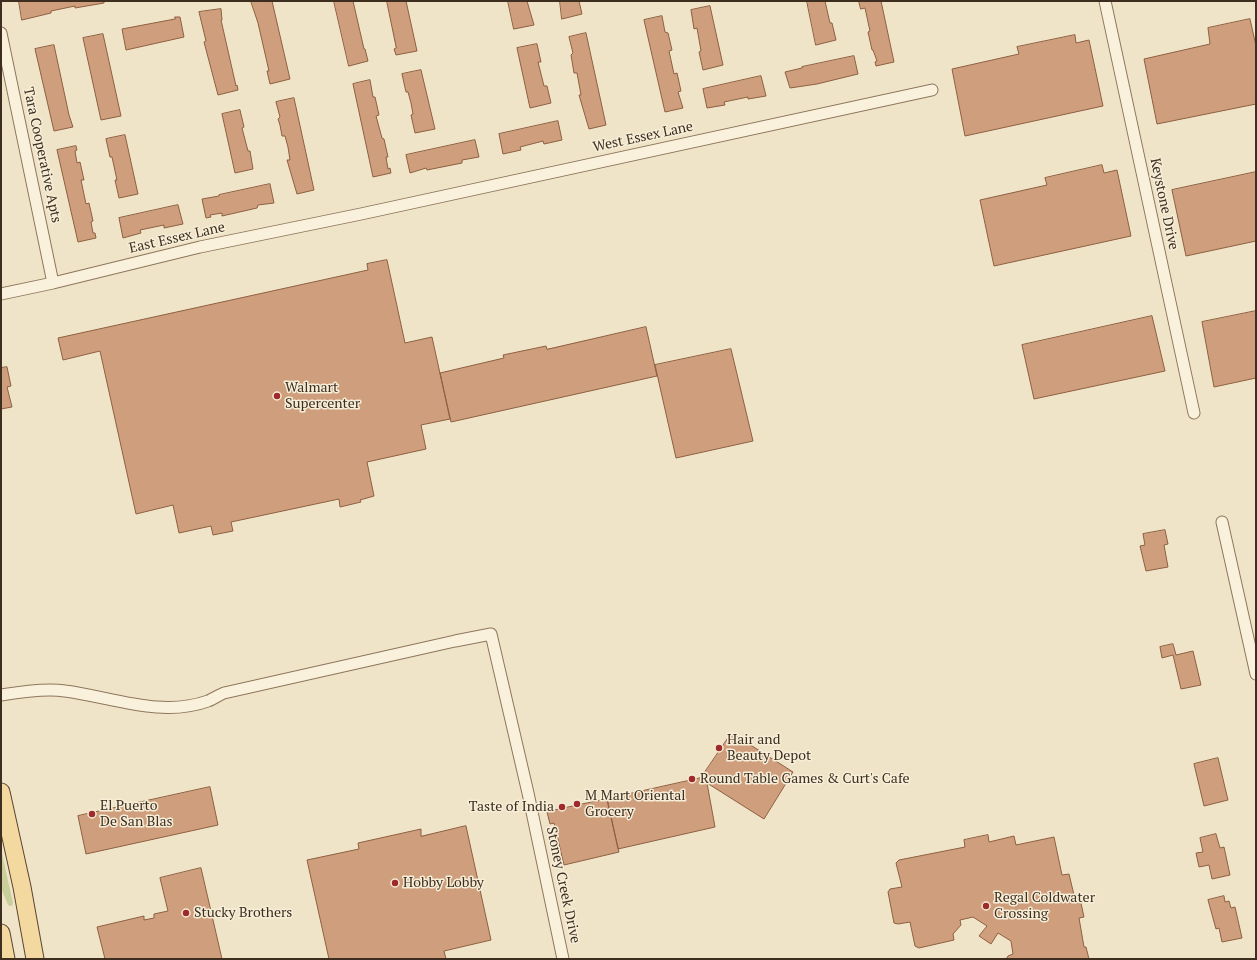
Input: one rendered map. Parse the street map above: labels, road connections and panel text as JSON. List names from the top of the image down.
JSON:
{
  "streets": {
    "street": [
      "West Essex Lane",
      "Tara Cooperative Apts",
      "Keystone Drive",
      "East Essex Lane",
      "Stoney Creek Drive"
    ]
  },
  "crossings": [
    ["West Essex Lane", "East Essex Lane"],
    ["Tara Cooperative Apts", "East Essex Lane"]
  ],
  "places": [
    "Walmart Supercenter",
    "Hair and Beauty Depot",
    "Round Table Games & Curt's Cafe",
    "M Mart Oriental Grocery",
    "Taste of India",
    "El Puerto De San Blas",
    "Hobby Lobby",
    "Regal Coldwater Crossing",
    "Stucky Brothers"
  ]
}
